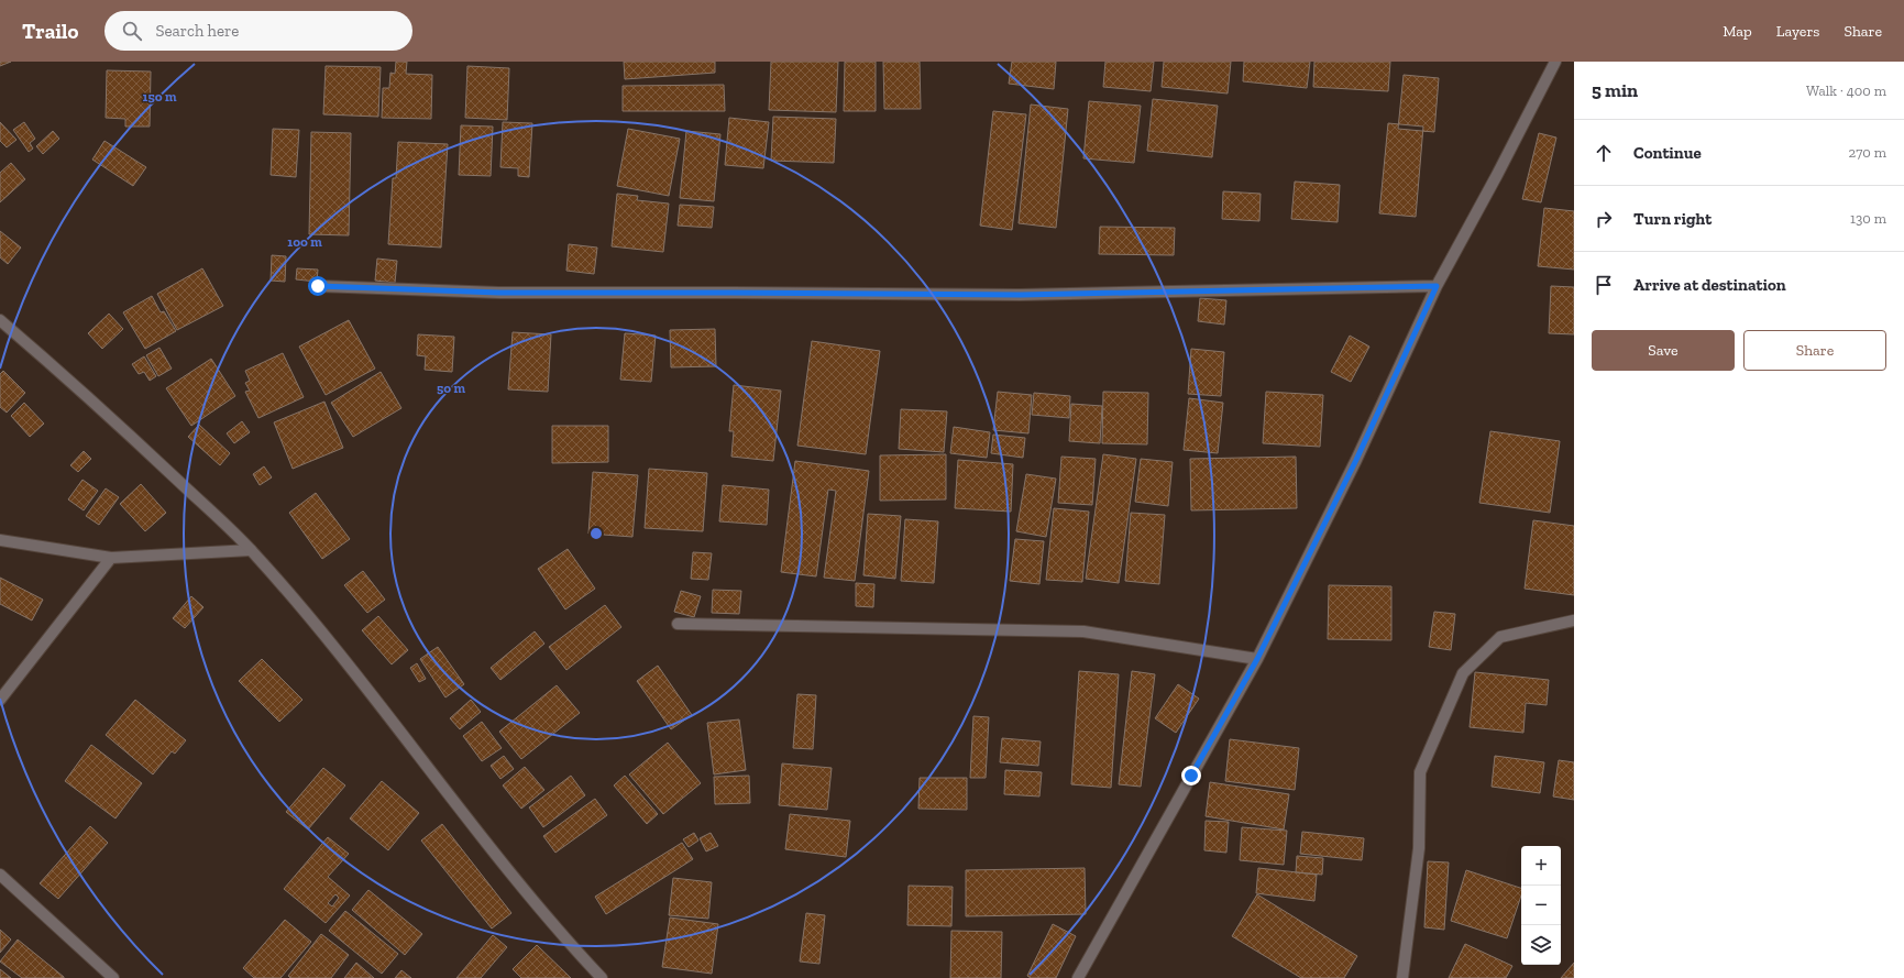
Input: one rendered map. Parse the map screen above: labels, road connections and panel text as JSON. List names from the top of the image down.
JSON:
{
  "page": {
    "header": "Trailo",
    "search": "Search here",
    "nav": ["Map", "Layers", "Share"],
    "heading": ["5 min", "Walk · 400 m"],
    "list": [
      ["Continue", "270 m"],
      ["Turn right", "130 m"],
      "Arrive at destination"
    ],
    "buttons": ["Save", "Share"],
    "map_buttons": ["+", "−"]
  },
  "rings": ["150 m", "100 m", "50 m"]
}
